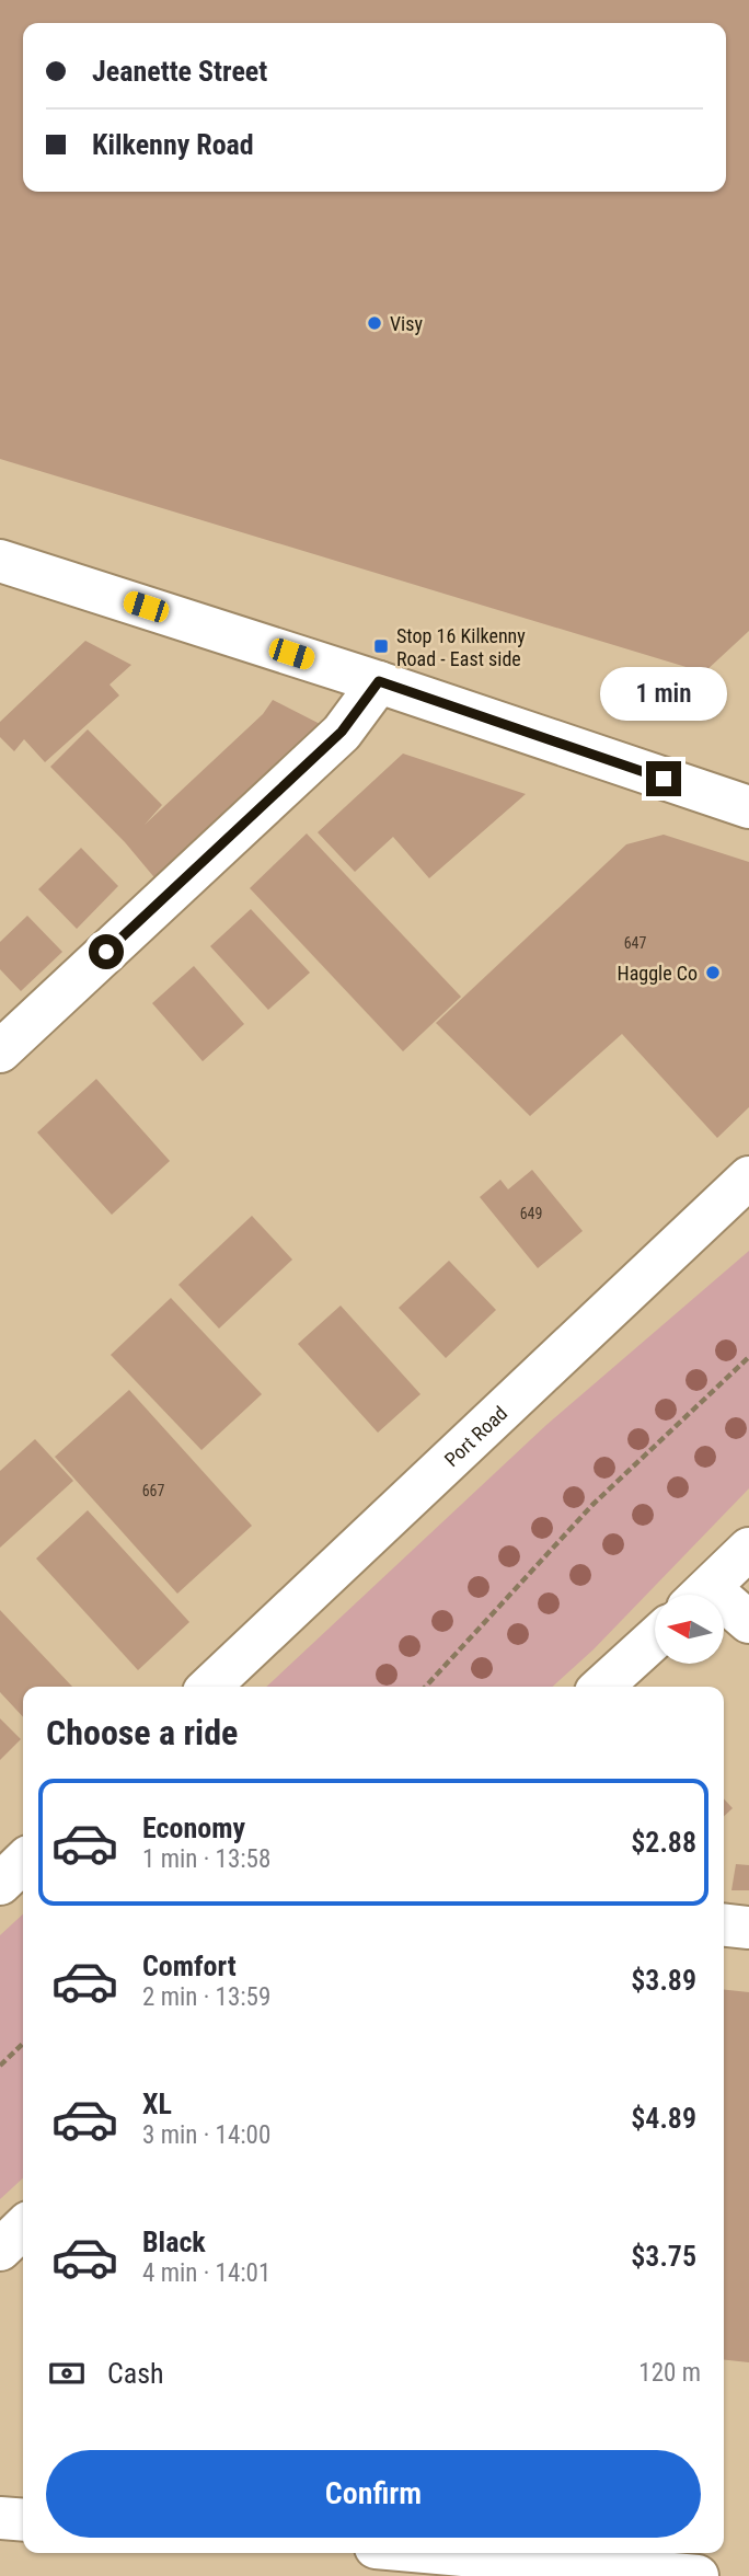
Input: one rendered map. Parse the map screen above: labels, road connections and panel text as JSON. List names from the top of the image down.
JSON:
{
  "streets": {
    "main road": ["Port Road"]
  },
  "places": {
    "other": ["Visy", "Haggle Co"],
    "transit": ["Stop 16 Kilkenny Road - East side"]
  },
  "house_numbers": ["647", "649", "667"],
  "north": "left",
  "page": {
    "banner": ["Jeanette Street", "Kilkenny Road"],
    "bubble": "1 min",
    "heading": "Choose a ride",
    "list": [
      {
        "name": "Economy",
        "note": "1 min · 13:58",
        "value": "$2.88"
      },
      {
        "name": "Comfort",
        "note": "2 min · 13:59",
        "value": "$3.89"
      },
      {
        "name": "XL",
        "note": "3 min · 14:00",
        "value": "$4.89"
      },
      {
        "name": "Black",
        "note": "4 min · 14:01",
        "value": "$3.75"
      }
    ],
    "pay": ["Cash", "120 m"],
    "buttons": "Confirm"
  }
}
